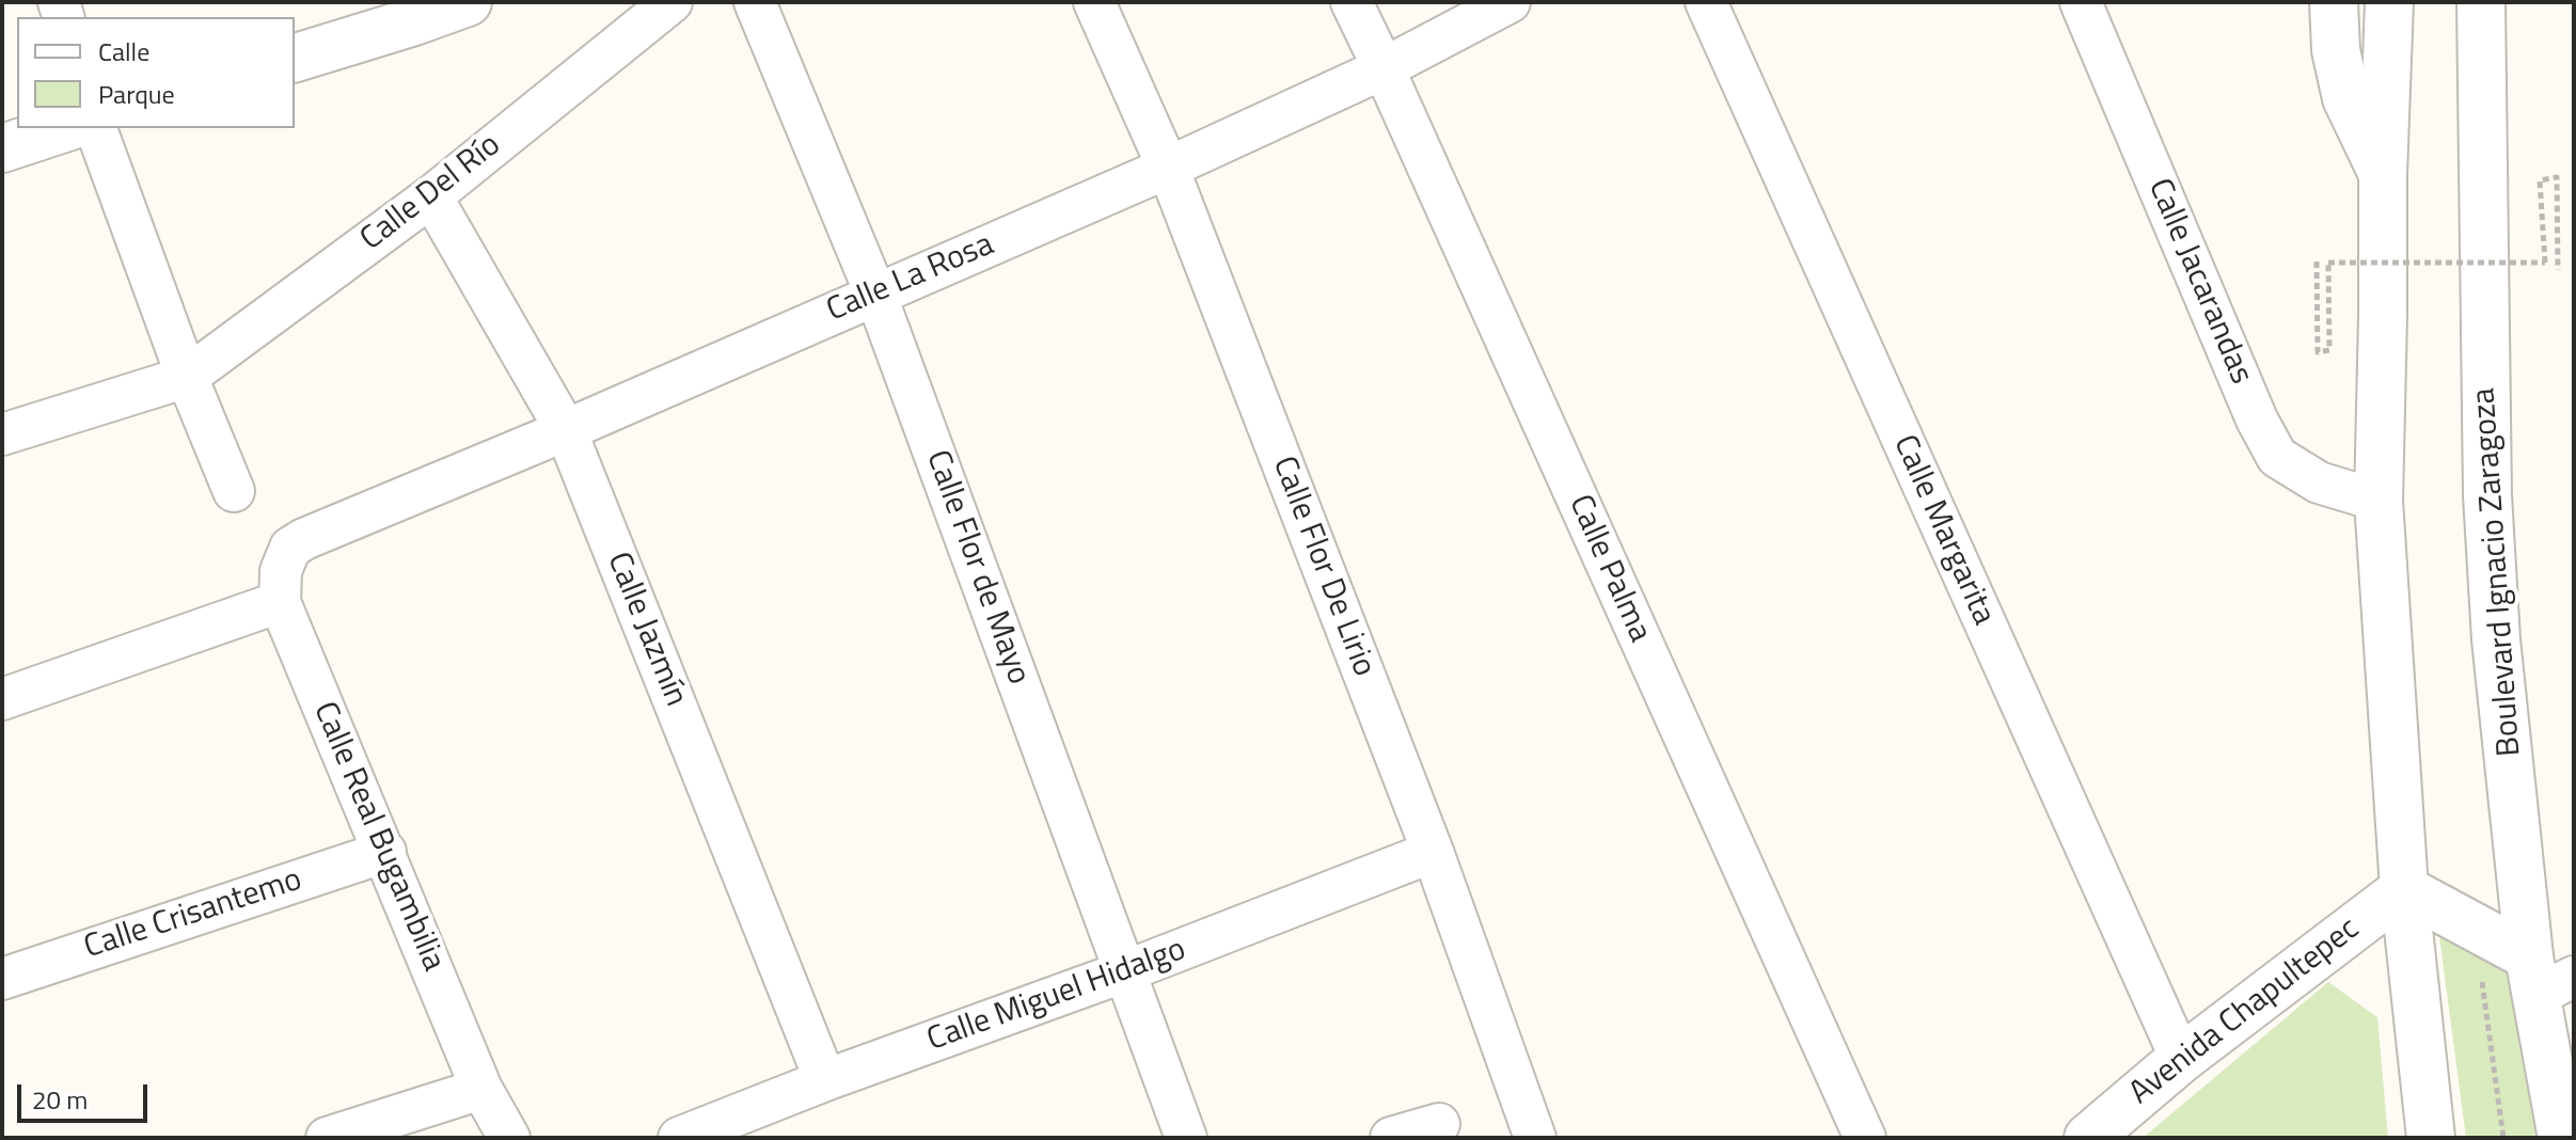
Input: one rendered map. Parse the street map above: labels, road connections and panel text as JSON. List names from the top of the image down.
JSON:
{
  "streets": {
    "main road": ["Boulevard Ignacio Zaragoza", "Avenida Chapultepec"],
    "street": [
      "Calle Del Río",
      "Calle La Rosa",
      "Calle Jacarandas",
      "Calle Margarita",
      "Calle Flor De Lirio",
      "Calle Flor de Mayo",
      "Calle Palma",
      "Calle Jazmín",
      "Calle Real Bugambilia",
      "Calle Crisantemo",
      "Calle Miguel Hidalgo"
    ]
  },
  "crossings": [
    ["Calle Del Río", "Calle Jazmín"],
    ["Calle La Rosa", "Calle Flor De Lirio"],
    ["Calle La Rosa", "Calle Flor de Mayo"],
    ["Calle La Rosa", "Calle Palma"],
    ["Calle La Rosa", "Calle Jazmín"],
    ["Calle La Rosa", "Calle Real Bugambilia"],
    ["Calle Margarita", "Avenida Chapultepec"],
    ["Calle Flor De Lirio", "Calle Miguel Hidalgo"],
    ["Calle Flor de Mayo", "Calle Miguel Hidalgo"],
    ["Calle Jazmín", "Calle Miguel Hidalgo"],
    ["Calle Real Bugambilia", "Calle Crisantemo"]
  ],
  "legend": ["Calle", "Parque"],
  "scale_bar": "20 m"
}
